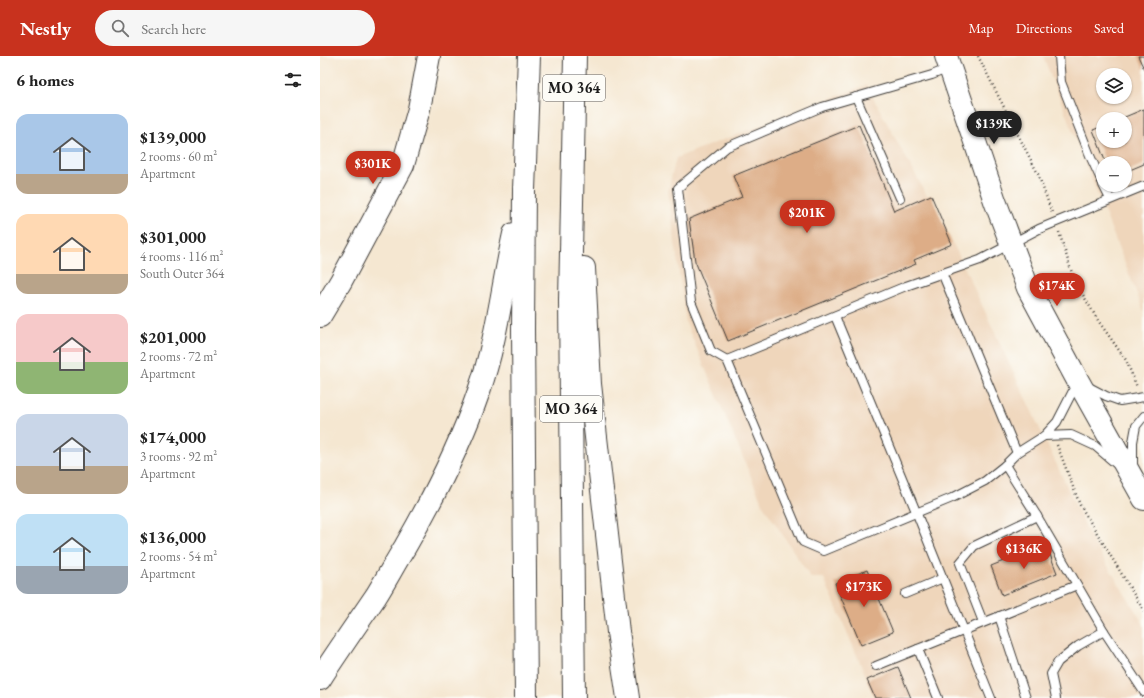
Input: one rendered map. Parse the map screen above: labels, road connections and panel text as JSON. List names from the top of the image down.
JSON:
{
  "streets": {
    "main road": ["MO 364"]
  },
  "page": {
    "header": "Nestly",
    "search": "Search here",
    "nav": ["Map", "Directions", "Saved"],
    "heading": "6 homes",
    "map_buttons": ["+", "−"],
    "list": [
      {
        "name": "$139,000",
        "note": "2 rooms · 60 m² · Apartment"
      },
      {
        "name": "$301,000",
        "note": "4 rooms · 116 m² · South Outer 364"
      },
      {
        "name": "$201,000",
        "note": "2 rooms · 72 m² · Apartment"
      },
      {
        "name": "$174,000",
        "note": "3 rooms · 92 m² · Apartment"
      },
      {
        "name": "$136,000",
        "note": "2 rooms · 54 m² · Apartment"
      }
    ],
    "price": [
      "$139K",
      "$301K",
      "$201K",
      "$174K",
      "$136K",
      "$173K"
    ]
  }
}
